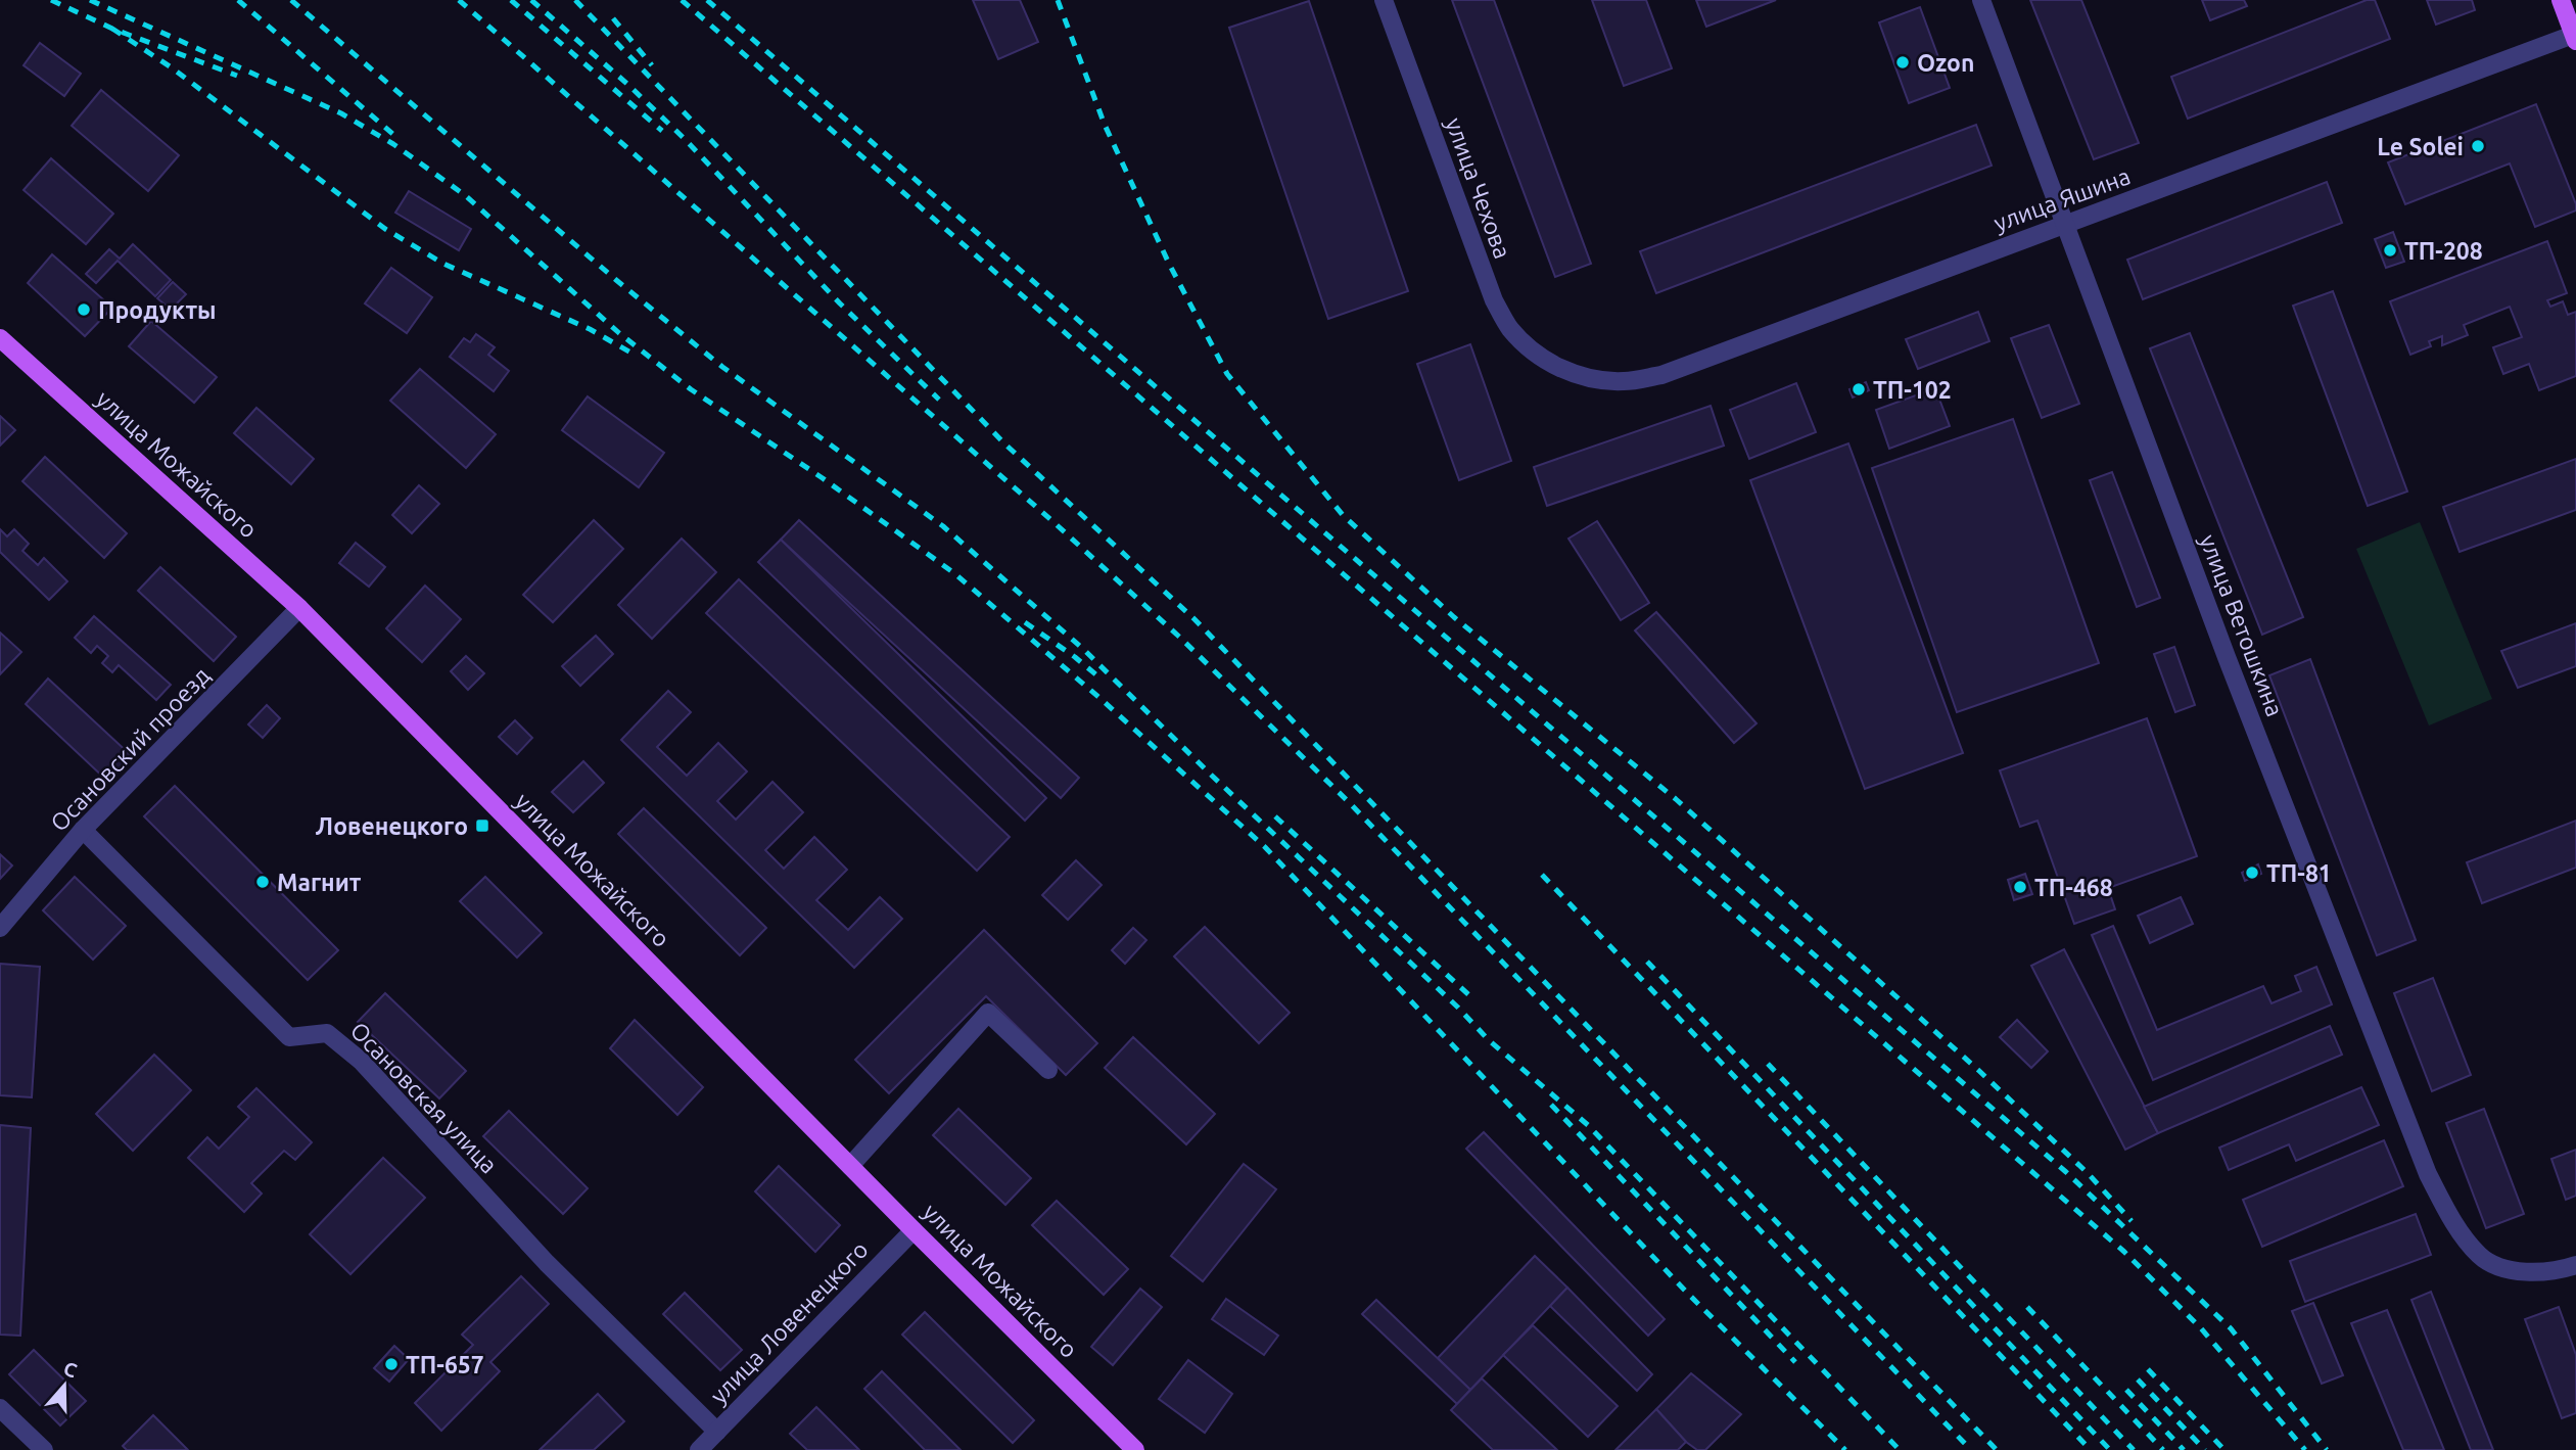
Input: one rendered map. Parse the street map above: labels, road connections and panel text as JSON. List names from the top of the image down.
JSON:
{
  "streets": {
    "main road": ["улица Можайского"],
    "street": [
      "улица Чехова",
      "улица Яшина",
      "улица Ветошкина",
      "Осановский проезд",
      "Осановская улица",
      "улица Ловенецкого"
    ]
  },
  "crossings": [
    ["улица Чехова", "улица Яшина"],
    ["улица Яшина", "улица Ветошкина"],
    ["улица Можайского", "Осановский проезд"],
    ["улица Можайского", "улица Ловенецкого"],
    ["Осановский проезд", "Осановская улица"],
    ["Осановская улица", "улица Ловенецкого"]
  ],
  "places": {
    "other": [
      "Ozon",
      "Le Solei",
      "ТП-208",
      "Продукты",
      "ТП-102",
      "ТП-81",
      "Магнит",
      "ТП-468",
      "ТП-657"
    ],
    "transit": ["Ловенецкого"]
  },
  "north": "top"
}
